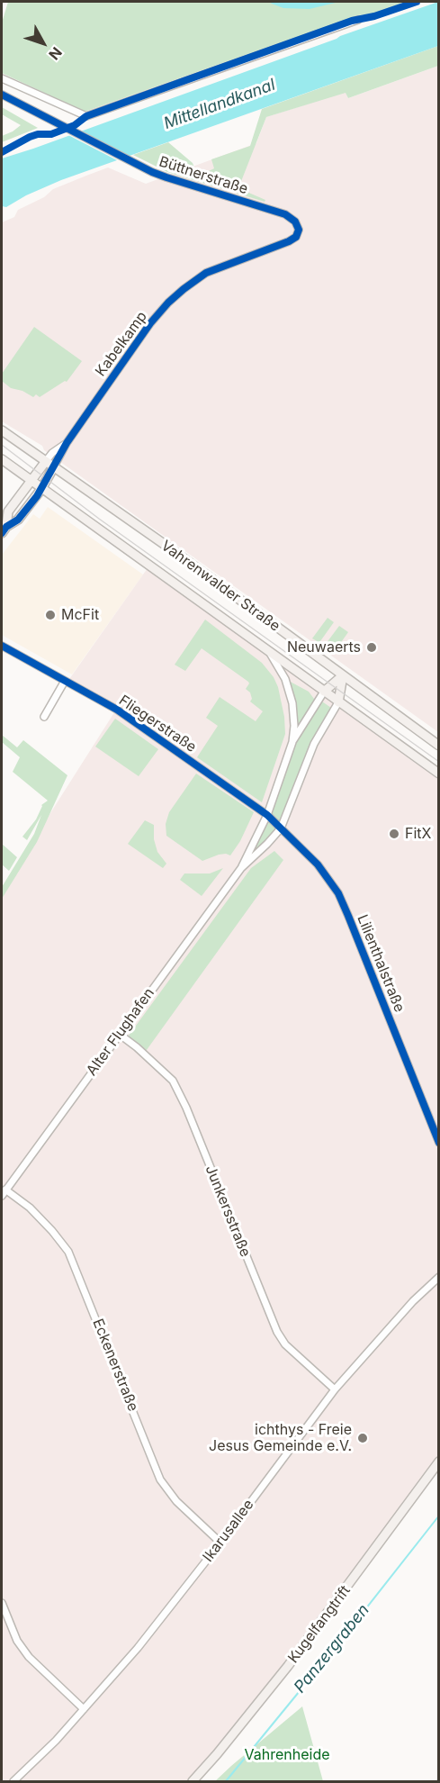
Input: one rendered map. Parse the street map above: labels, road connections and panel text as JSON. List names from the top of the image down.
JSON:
{
  "streets": {
    "main road": ["Vahrenwalder Straße", "Kugelfangtrift"],
    "street": [
      "Büttnerstraße",
      "Kabelkamp",
      "Fliegerstraße",
      "Lilienthalstraße",
      "Alter Flughafen",
      "Junkersstraße",
      "Eckenerstraße",
      "Ikarusallee"
    ]
  },
  "crossings": [
    ["Büttnerstraße", "Kabelkamp"],
    ["Kabelkamp", "Vahrenwalder Straße"],
    ["Vahrenwalder Straße", "Alter Flughafen"],
    ["Fliegerstraße", "Lilienthalstraße"],
    ["Fliegerstraße", "Alter Flughafen"],
    ["Lilienthalstraße", "Alter Flughafen"],
    ["Alter Flughafen", "Junkersstraße"],
    ["Alter Flughafen", "Eckenerstraße"],
    ["Junkersstraße", "Ikarusallee"],
    ["Eckenerstraße", "Ikarusallee"]
  ],
  "water": ["Mittellandkanal", "Panzergraben"],
  "parks": ["Vahrenheide"],
  "places": [
    "McFit",
    "Neuwaerts",
    "FitX",
    "ichthys - Freie Jesus Gemeinde e.V."
  ],
  "north": "bottom right"
}
